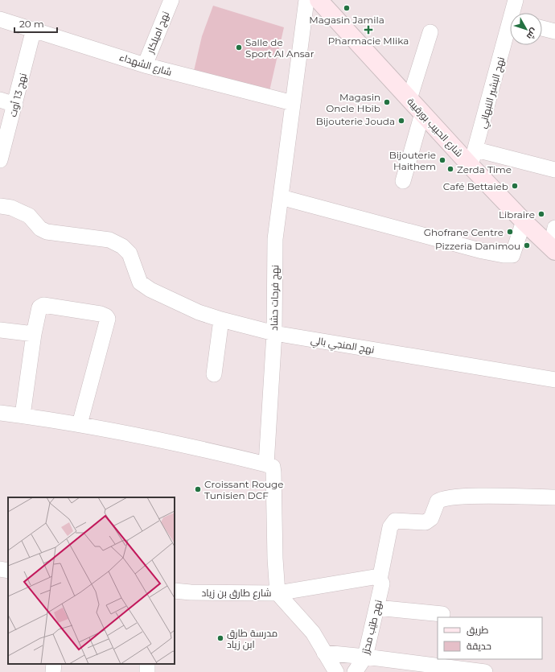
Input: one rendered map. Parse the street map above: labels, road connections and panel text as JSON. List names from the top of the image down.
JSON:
{
  "streets": {
    "main road": ["شارع الحبيب بورقيبة"],
    "street": [
      "نهج اميلكار",
      "شارع الشهداء",
      "نهج البشير النبهاني",
      "نهج 13 أوت",
      "نهج فرحات حشاد",
      "نهج المنجي بالي",
      "شارع طارق بن زياد",
      "نهج طيّب محرّز"
    ]
  },
  "crossings": [
    ["نهج اميلكار", "شارع الشهداء"],
    ["شارع الشهداء", "نهج 13 أوت"],
    ["شارع الشهداء", "نهج فرحات حشاد"],
    ["نهج البشير النبهاني", "شارع الحبيب بورقيبة"],
    ["نهج فرحات حشاد", "نهج المنجي بالي"]
  ],
  "places": {
    "other": [
      "Magasin Jamila",
      "Salle de Sport Al Ansar",
      "Magasin Oncle Hbib",
      "Bijouterie Jouda",
      "Bijouterie Haithem",
      "Zerda Time",
      "Café Bettaieb",
      "Libraire",
      "Ghofrane Centre",
      "Pizzeria Danimou",
      "Croissant Rouge Tunisien DCF",
      "مدرسة طارق ابن زياد"
    ],
    "health": ["Pharmacie Mlika"]
  },
  "legend": ["طريق", "حديقة"],
  "scale_bar": "20 m",
  "north": "bottom right"
}
